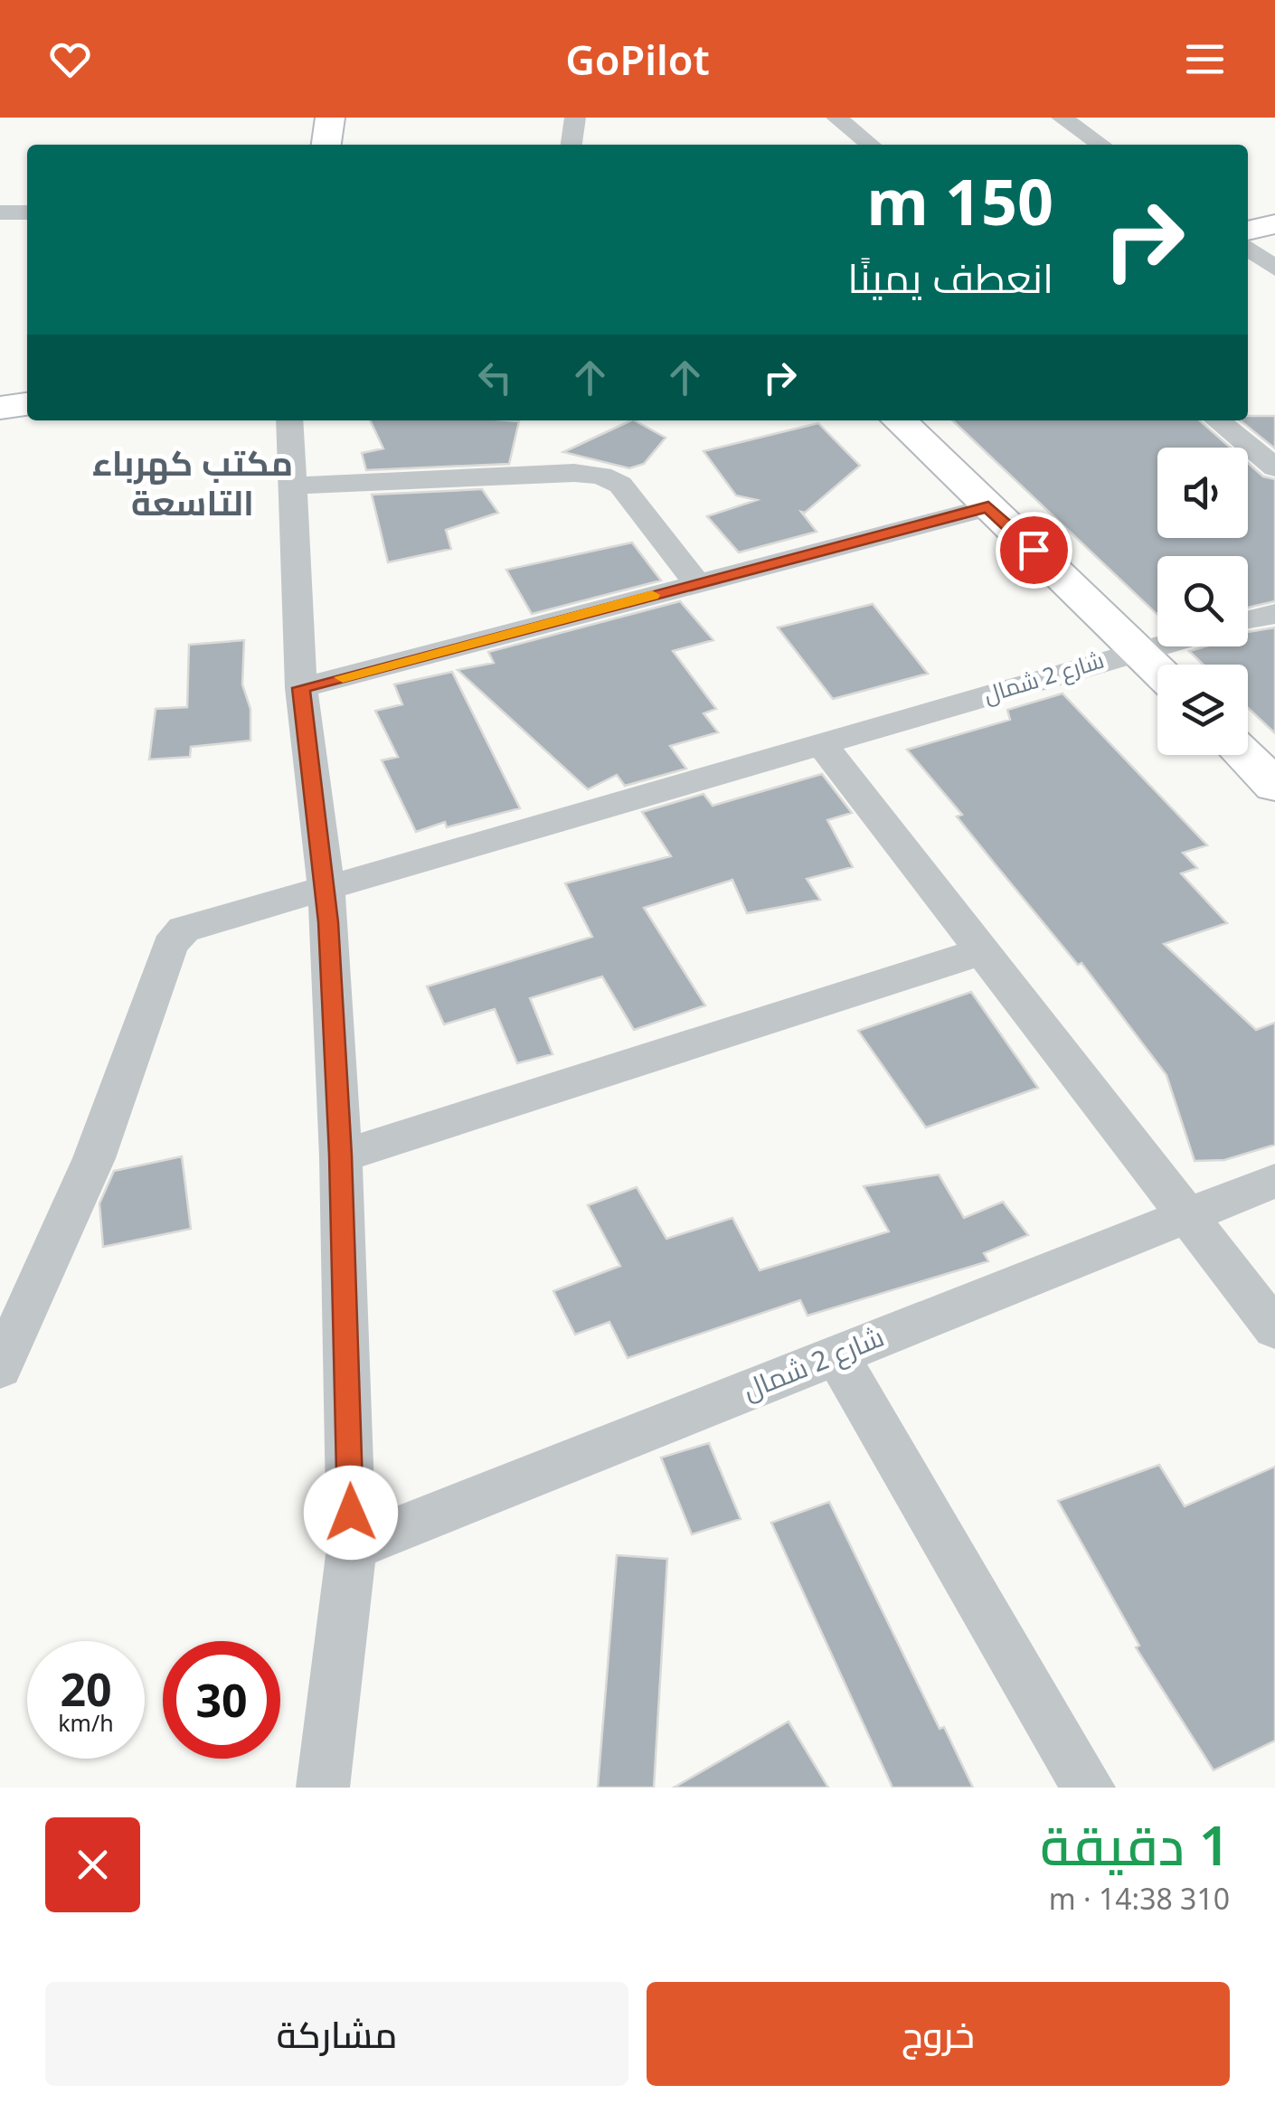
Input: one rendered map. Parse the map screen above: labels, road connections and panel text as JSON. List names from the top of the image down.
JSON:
{
  "streets": {
    "street": ["شارع 2 شمال"]
  },
  "districts": ["مكتب كهرباء التاسعة"],
  "page": {
    "header": "GoPilot",
    "turn": ["150 m", "انعطف يمينًا"],
    "speed": "20 km/h",
    "limit": "30",
    "heading": ["1 دقيقة", "310 m · 14:38"],
    "buttons": ["خروج", "مشاركة"]
  }
}
